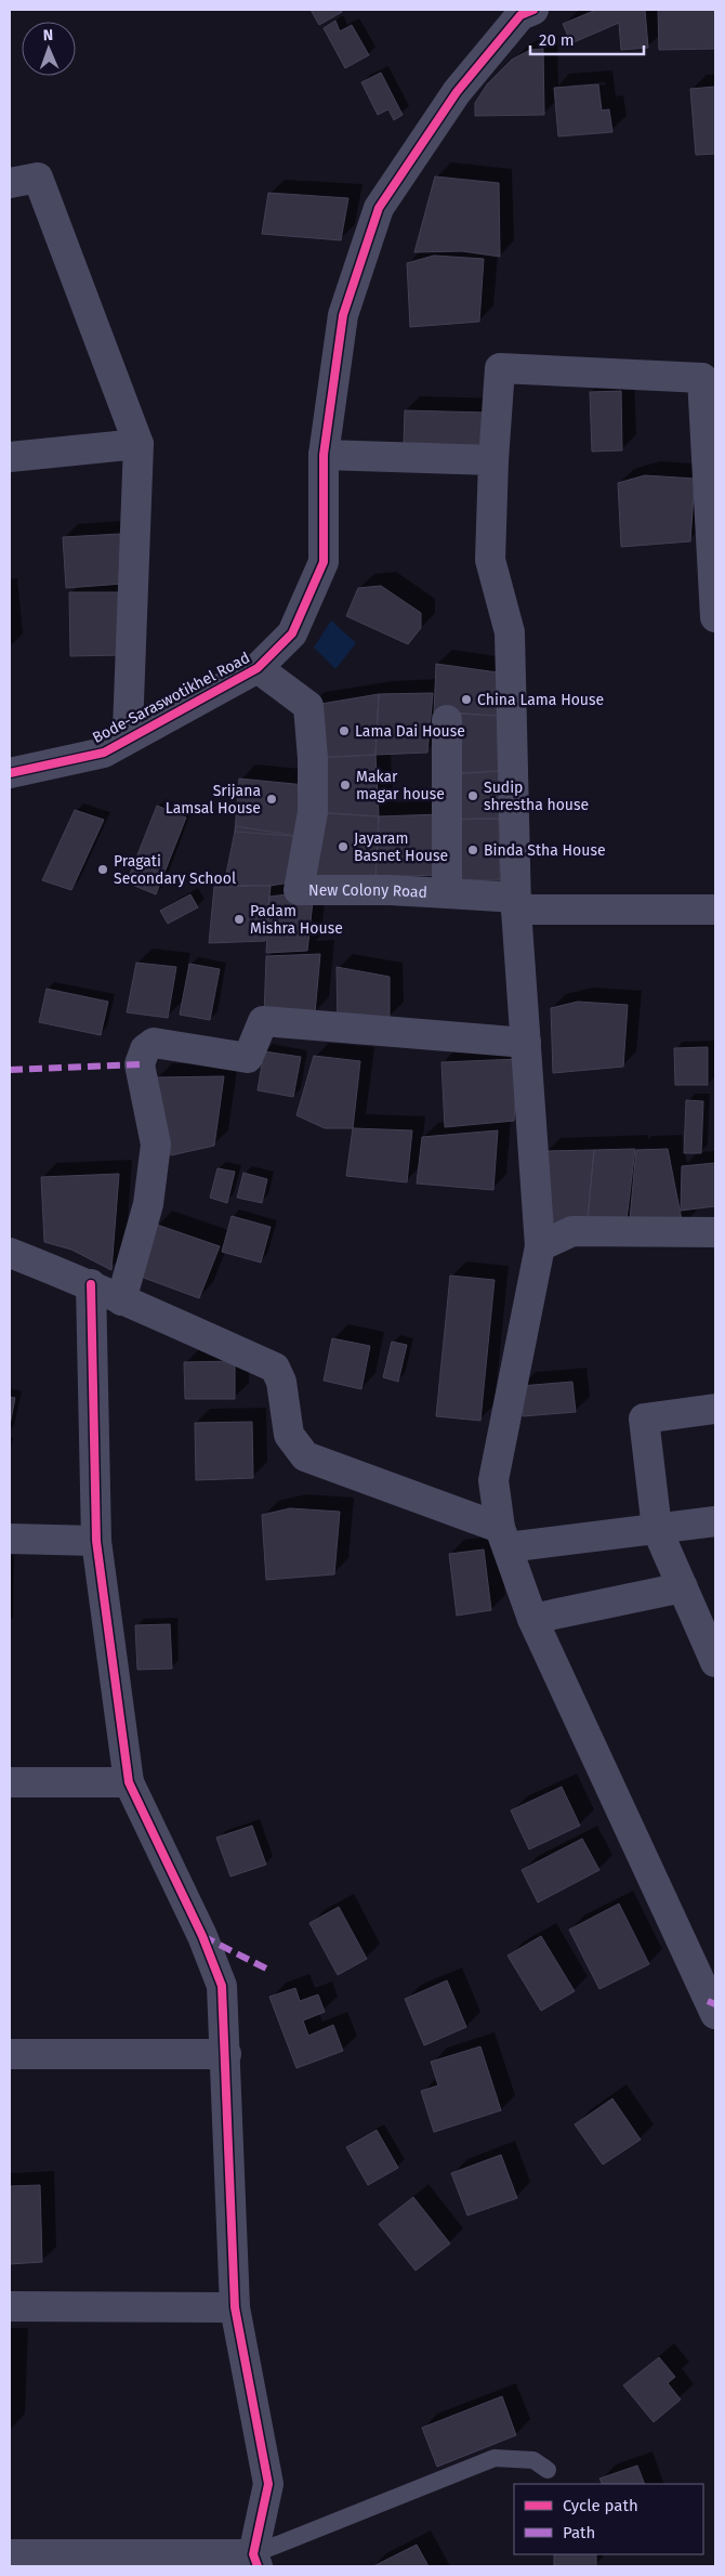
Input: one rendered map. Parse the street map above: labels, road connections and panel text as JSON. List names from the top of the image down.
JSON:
{
  "streets": {
    "street": ["Bode-Saraswotikhel Road", "New Colony Road"]
  },
  "crossings": [
    ["Bode-Saraswotikhel Road", "New Colony Road"]
  ],
  "places": [
    "China Lama House",
    "Lama Dai House",
    "Makar magar house",
    "Sudip shrestha house",
    "Srijana Lamsal House",
    "Jayaram Basnet House",
    "Binda Stha House",
    "Pragati Secondary School",
    "Padam Mishra House"
  ],
  "legend": ["Cycle path", "Path"],
  "scale_bar": "20 m",
  "north": "top"
}
